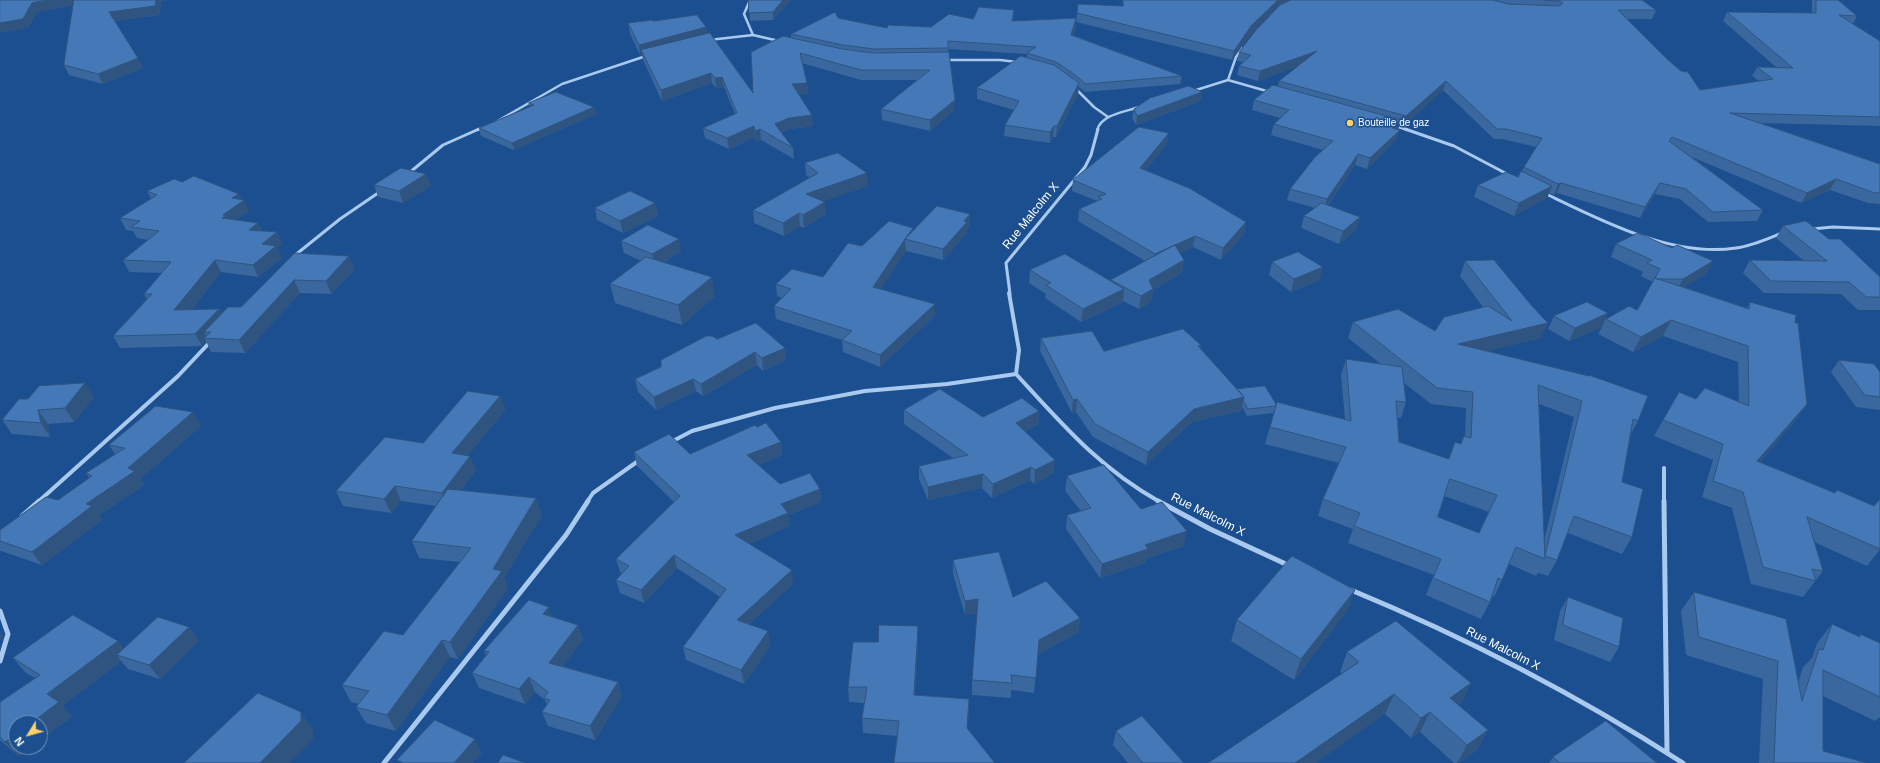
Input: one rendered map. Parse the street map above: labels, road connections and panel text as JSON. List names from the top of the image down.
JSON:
{
  "streets": {
    "street": ["Rue Malcolm X"]
  },
  "places": ["Bouteille de gaz"],
  "north": "bottom left"
}
